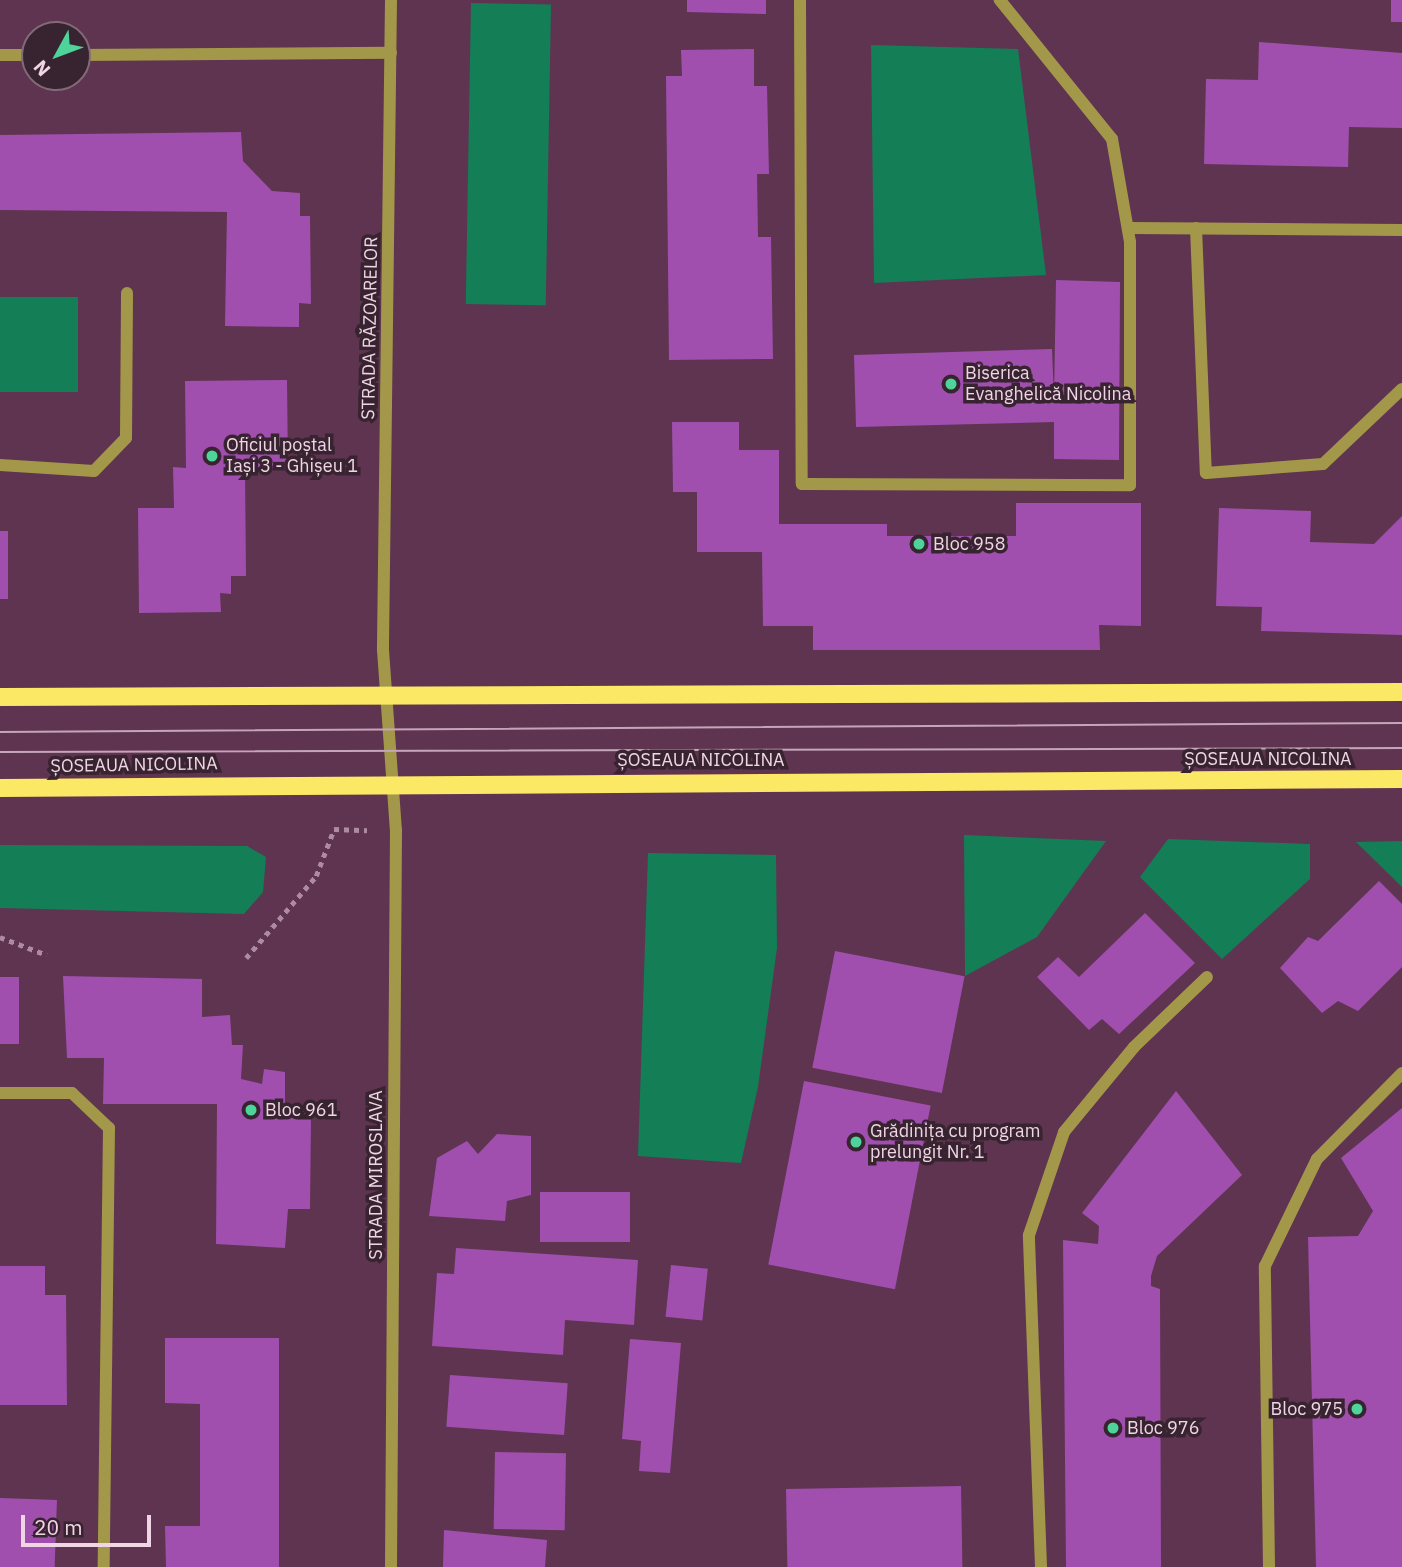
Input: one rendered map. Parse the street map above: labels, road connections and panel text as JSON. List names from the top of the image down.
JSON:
{
  "streets": {
    "main road": ["ȘOSEAUA NICOLINA"],
    "street": ["STRADA RĂZOARELOR", "STRADA MIROSLAVA"]
  },
  "crossings": [
    ["STRADA RĂZOARELOR", "ȘOSEAUA NICOLINA"],
    ["STRADA RĂZOARELOR", "STRADA MIROSLAVA"],
    ["ȘOSEAUA NICOLINA", "STRADA MIROSLAVA"]
  ],
  "places": [
    "Biserica Evanghelică Nicolina",
    "Oficiul poștal Iași 3 - Ghișeu 1",
    "Bloc 958",
    "Bloc 961",
    "Grădinița cu program prelungit Nr. 1",
    "Bloc 975",
    "Bloc 976"
  ],
  "scale_bar": "20 m",
  "north": "bottom left"
}
